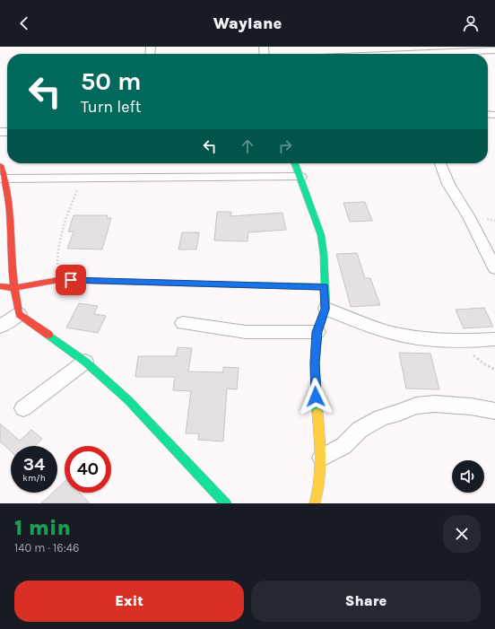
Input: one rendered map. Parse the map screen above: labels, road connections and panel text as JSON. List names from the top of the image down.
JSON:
{
  "page": {
    "header": "Waylane",
    "turn": ["50 m", "Turn left"],
    "speed": "34 km/h",
    "limit": "40",
    "heading": ["1 min", "140 m · 16:46"],
    "buttons": ["Exit", "Share"]
  }
}
